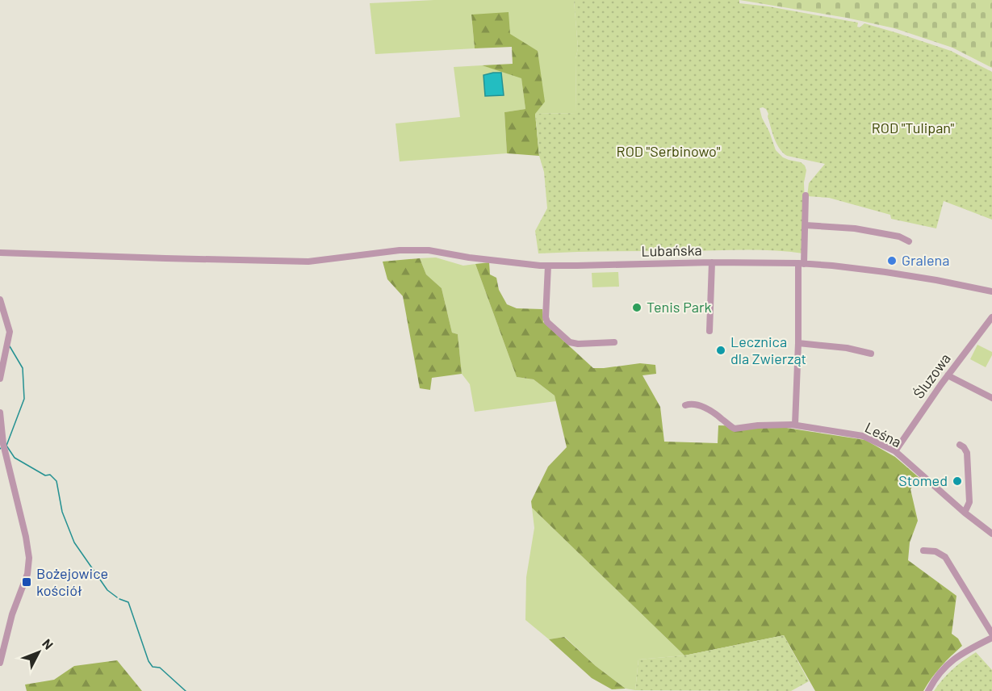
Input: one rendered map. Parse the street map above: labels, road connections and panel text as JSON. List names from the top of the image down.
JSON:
{
  "streets": {
    "street": ["Lubańska", "Śluzowa", "Leśna"]
  },
  "crossings": [
    ["Śluzowa", "Leśna"]
  ],
  "parks": ["ROD \"Tulipan\"", "ROD \"Serbinowo\""],
  "places": {
    "other": [
      "Gralena",
      "Tenis Park",
      "Lecznica dla Zwierząt",
      "Stomed"
    ],
    "transit": ["Bożejowice kościół"]
  },
  "north": "top right"
}
